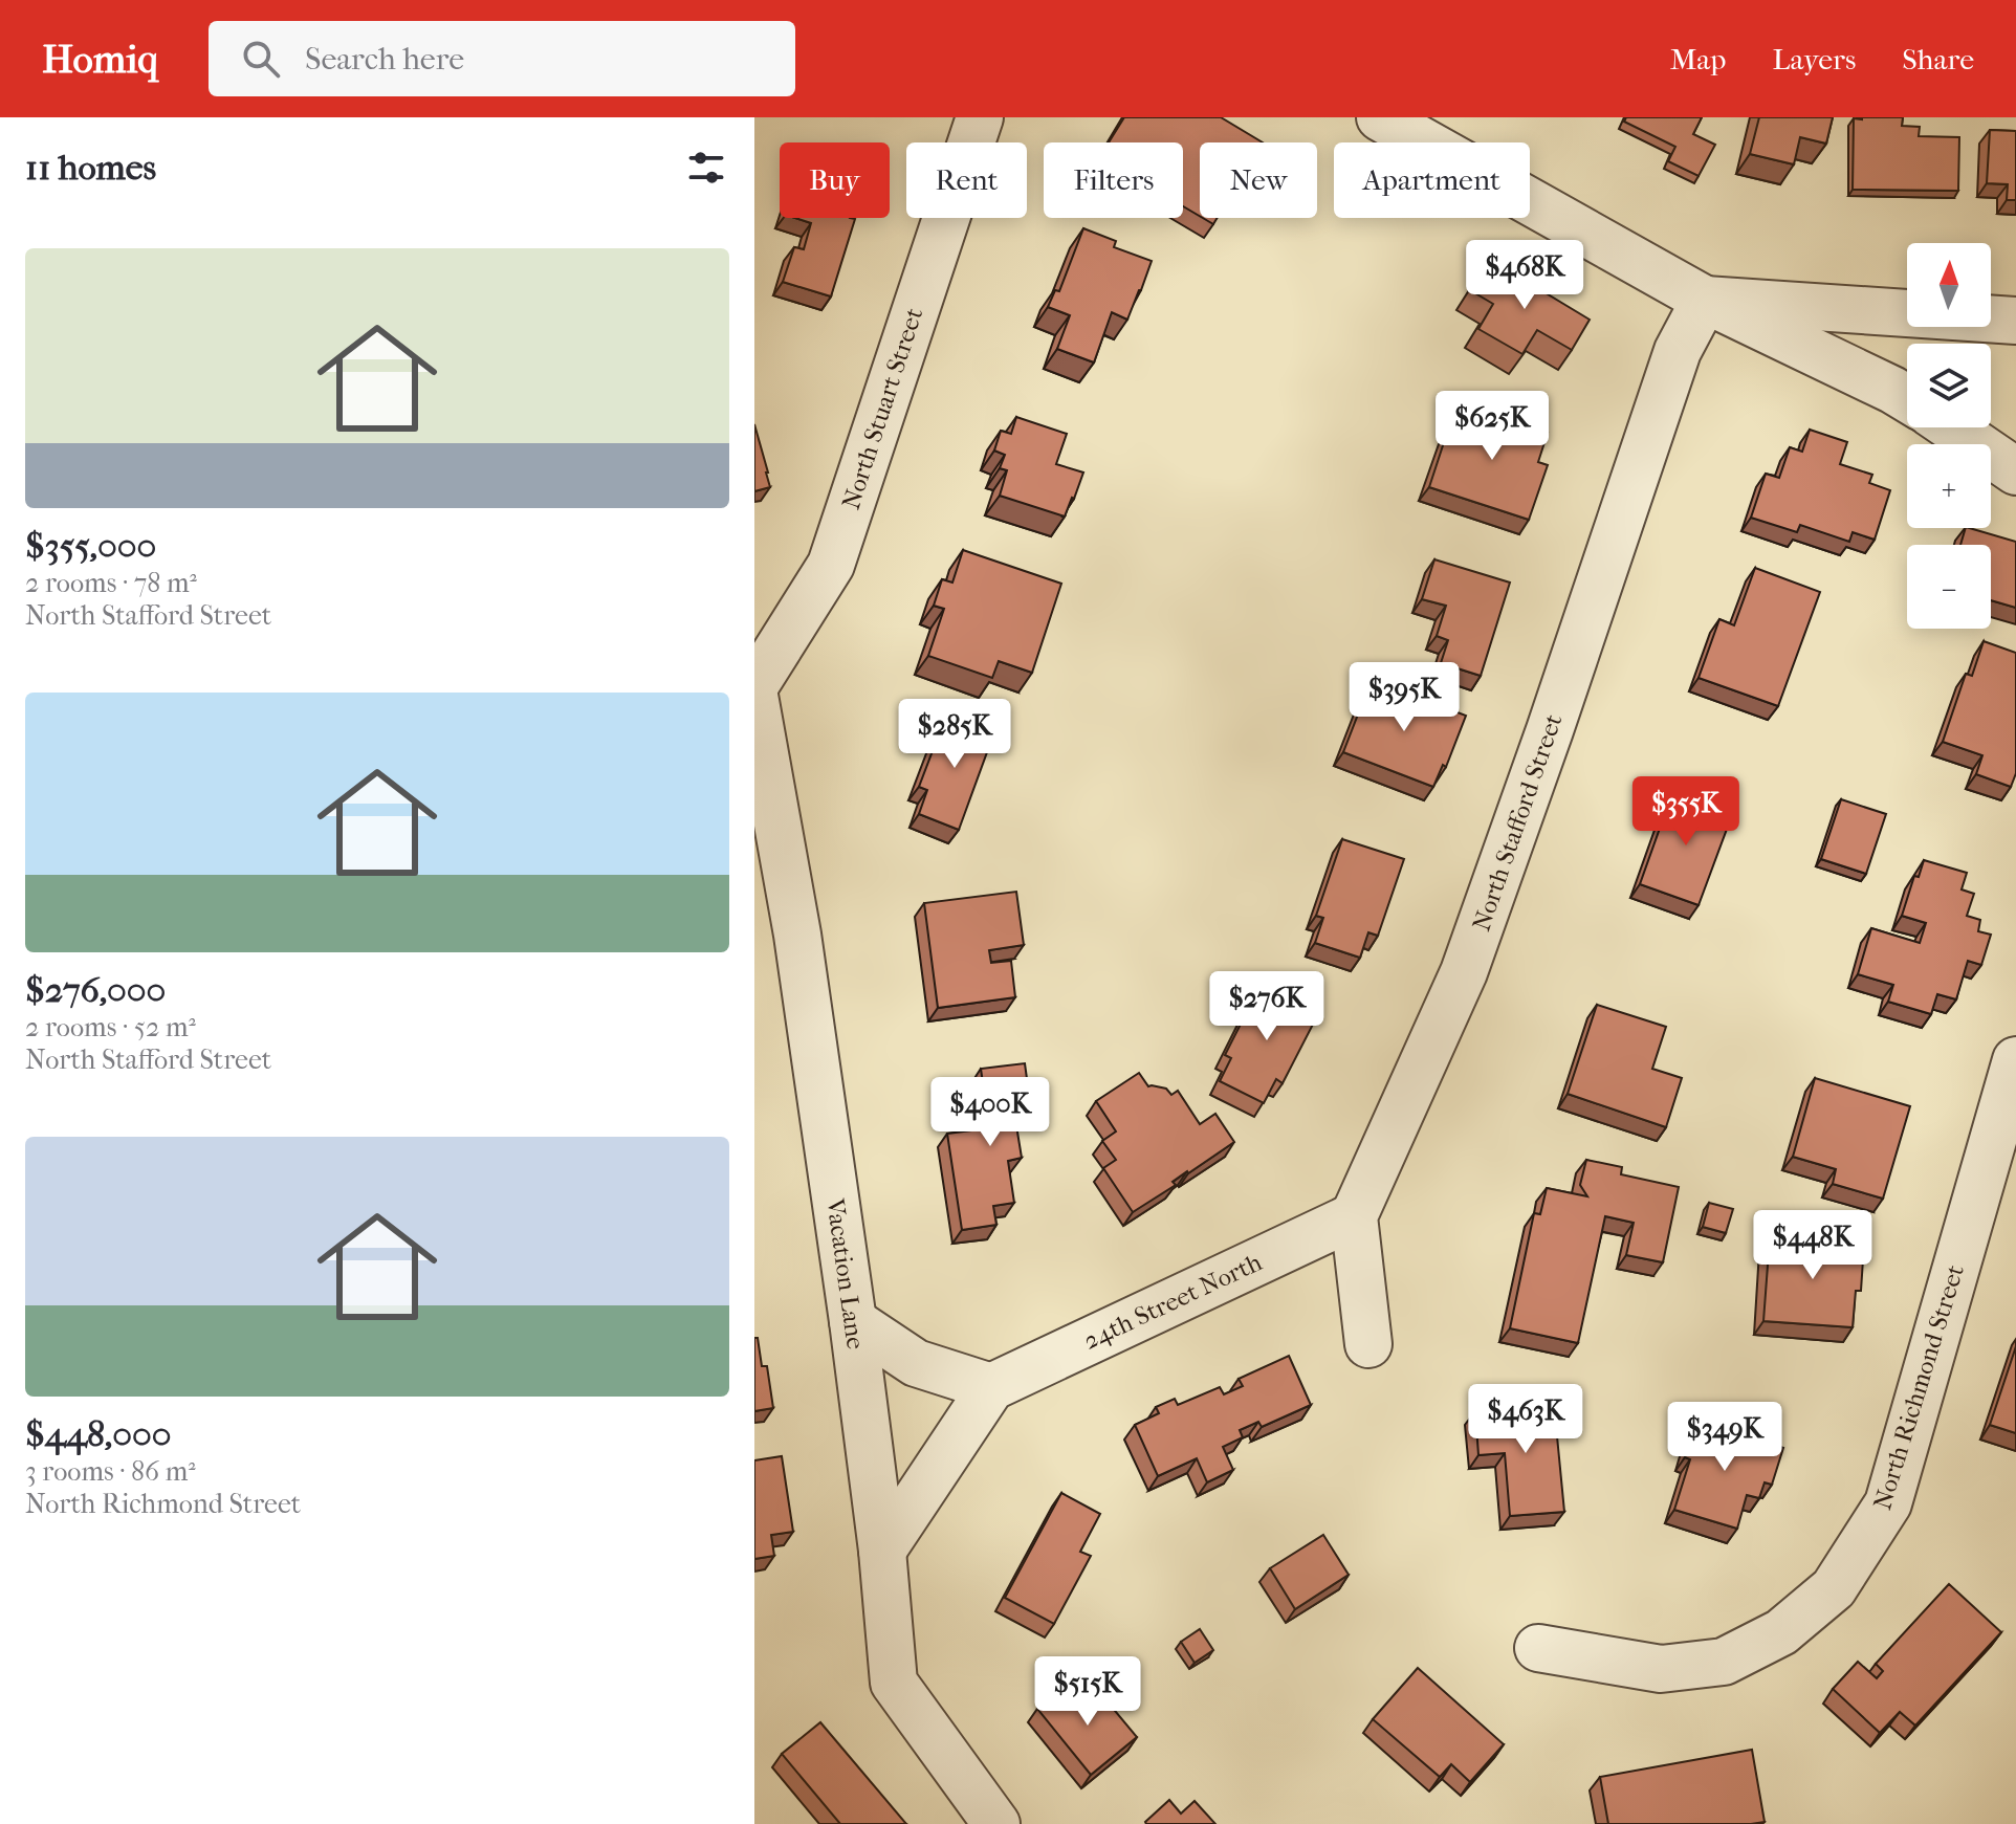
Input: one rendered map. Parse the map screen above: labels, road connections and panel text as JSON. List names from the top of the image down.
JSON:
{
  "streets": {
    "street": [
      "North Stuart Street",
      "North Stafford Street",
      "Vacation Lane",
      "24th Street North",
      "North Richmond Street"
    ]
  },
  "crossings": [
    ["North Stafford Street", "24th Street North"]
  ],
  "north": "top",
  "page": {
    "header": "Homiq",
    "search": "Search here",
    "nav": ["Map", "Layers", "Share"],
    "heading": "11 homes",
    "chip": [
      "Buy",
      "Rent",
      "Filters",
      "New",
      "Apartment"
    ],
    "list": [
      {
        "name": "$355,000",
        "note": "2 rooms · 78 m² · North Stafford Street"
      },
      {
        "name": "$276,000",
        "note": "2 rooms · 52 m² · North Stafford Street"
      },
      {
        "name": "$448,000",
        "note": "3 rooms · 86 m² · North Richmond Street"
      }
    ],
    "price": [
      "$468K",
      "$625K",
      "$395K",
      "$285K",
      "$355K",
      "$276K",
      "$400K",
      "$448K",
      "$463K",
      "$349K",
      "$515K"
    ],
    "map_buttons": ["+", "−"]
  }
}
